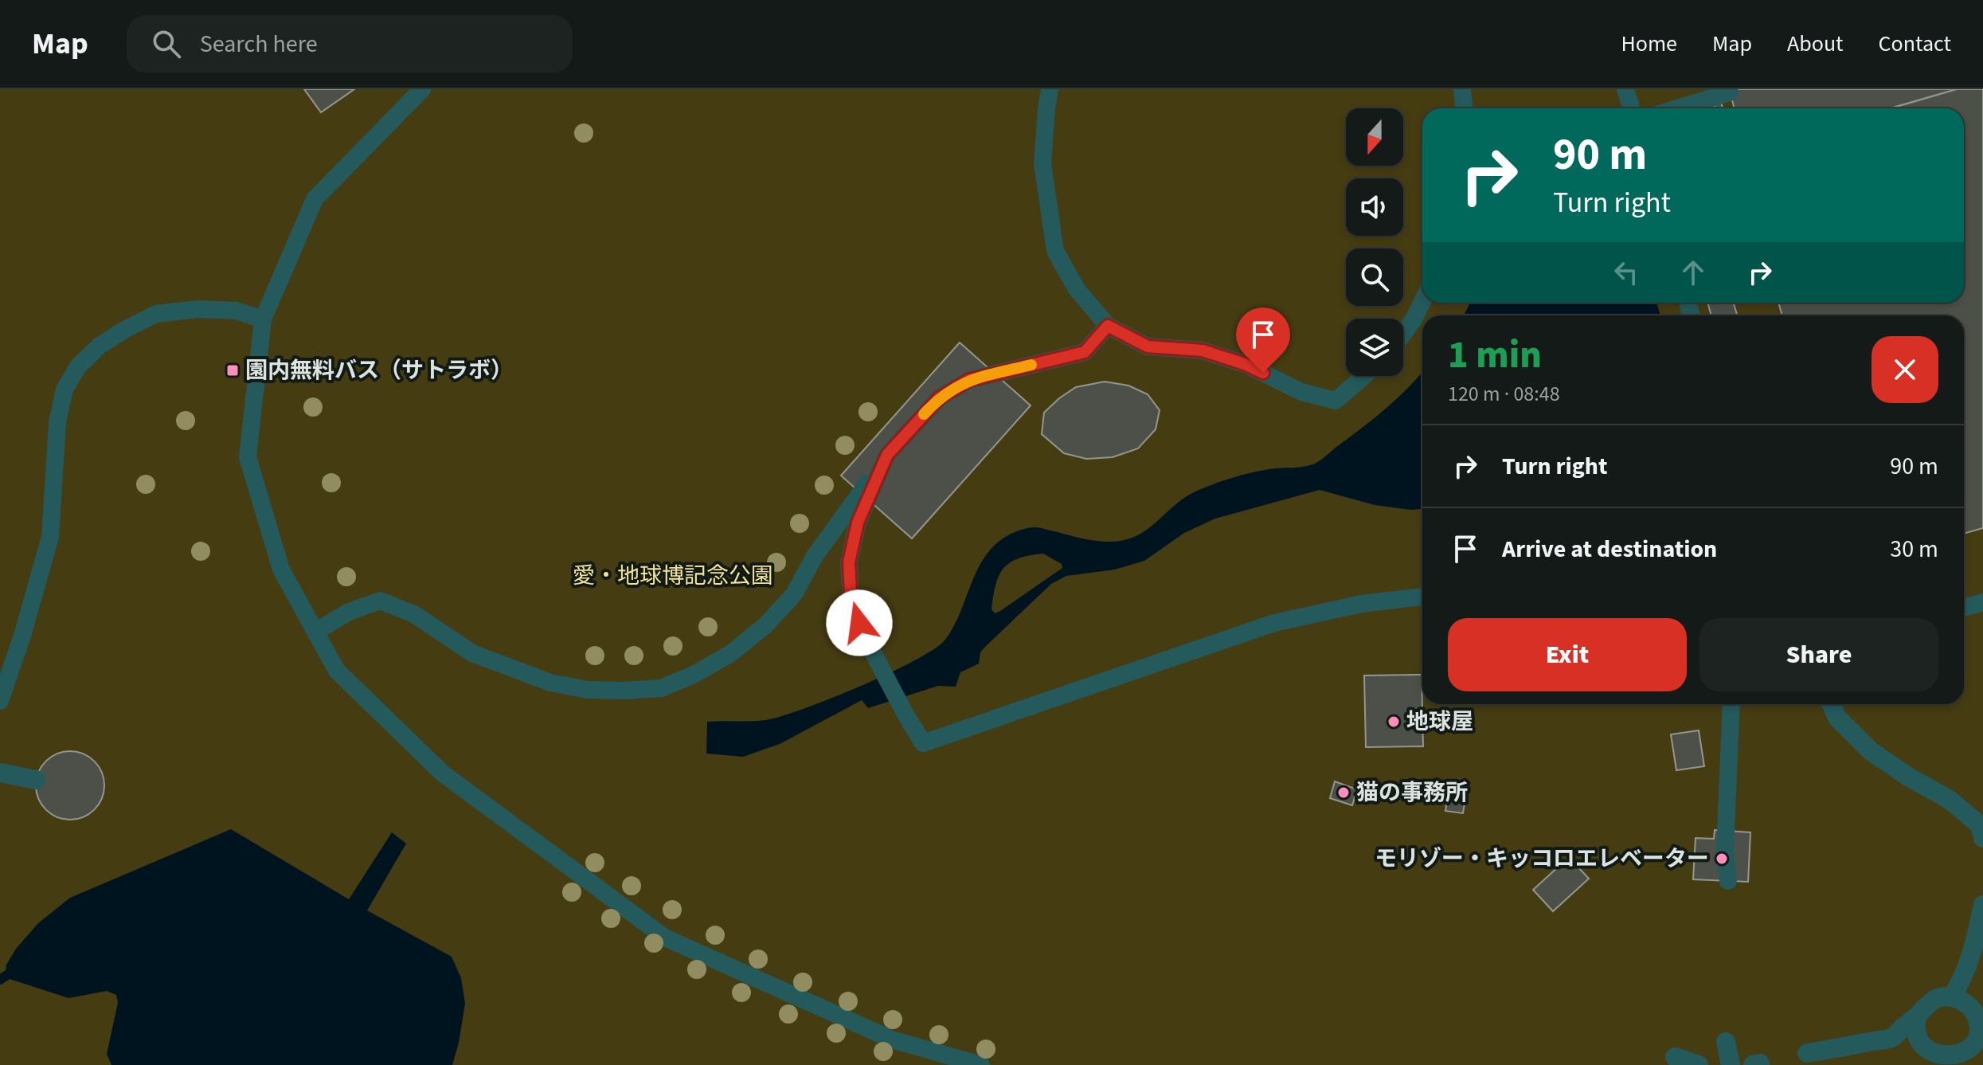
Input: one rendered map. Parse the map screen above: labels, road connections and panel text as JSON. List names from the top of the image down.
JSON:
{
  "parks": ["愛・地球博記念公園"],
  "places": {
    "transit": ["園内無料バス（サトラボ）"],
    "other": ["地球屋", "猫の事務所", "モリゾー・キッコロエレベーター"]
  },
  "north": "bottom",
  "page": {
    "header": "Map",
    "search": "Search here",
    "nav": [
      "Home",
      "Map",
      "About",
      "Contact"
    ],
    "turn": ["90 m", "Turn right"],
    "heading": ["1 min", "120 m · 08:48"],
    "list": [
      {
        "name": "Turn right",
        "value": "90 m"
      },
      {
        "name": "Arrive at destination",
        "value": "30 m"
      }
    ],
    "buttons": ["Exit", "Share"]
  }
}
